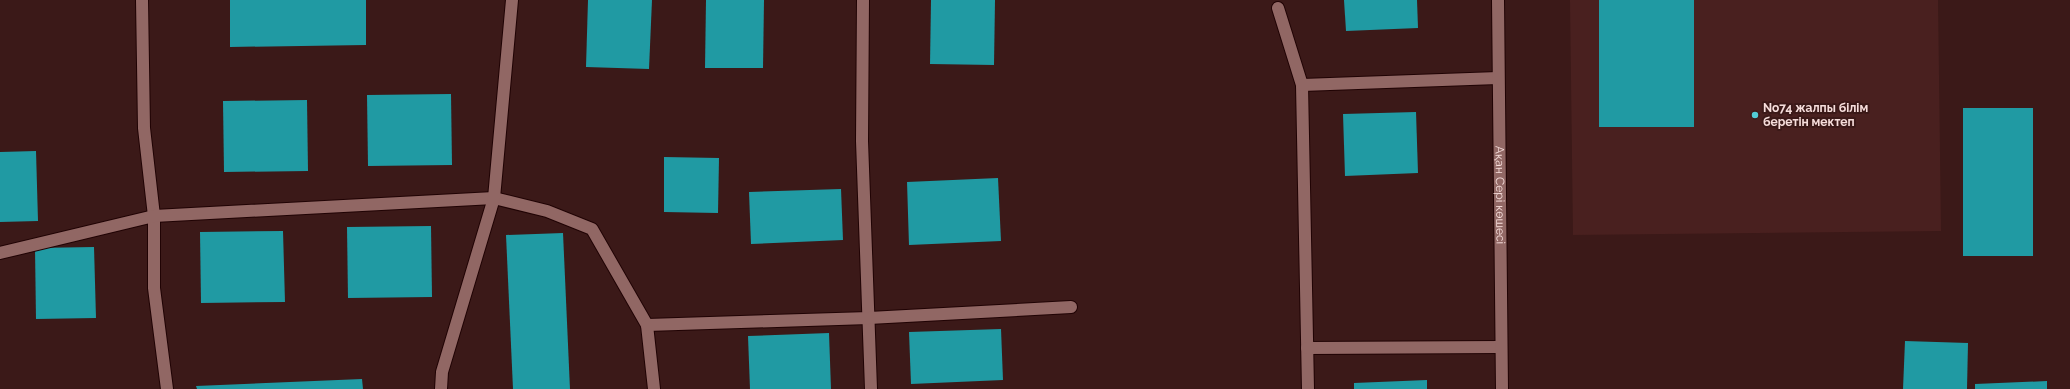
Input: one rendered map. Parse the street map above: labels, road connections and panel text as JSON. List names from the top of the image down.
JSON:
{
  "streets": {
    "street": ["Ақан Сері көшесі"]
  },
  "places": ["No74 жалпы білім беретін мектеп"]
}
